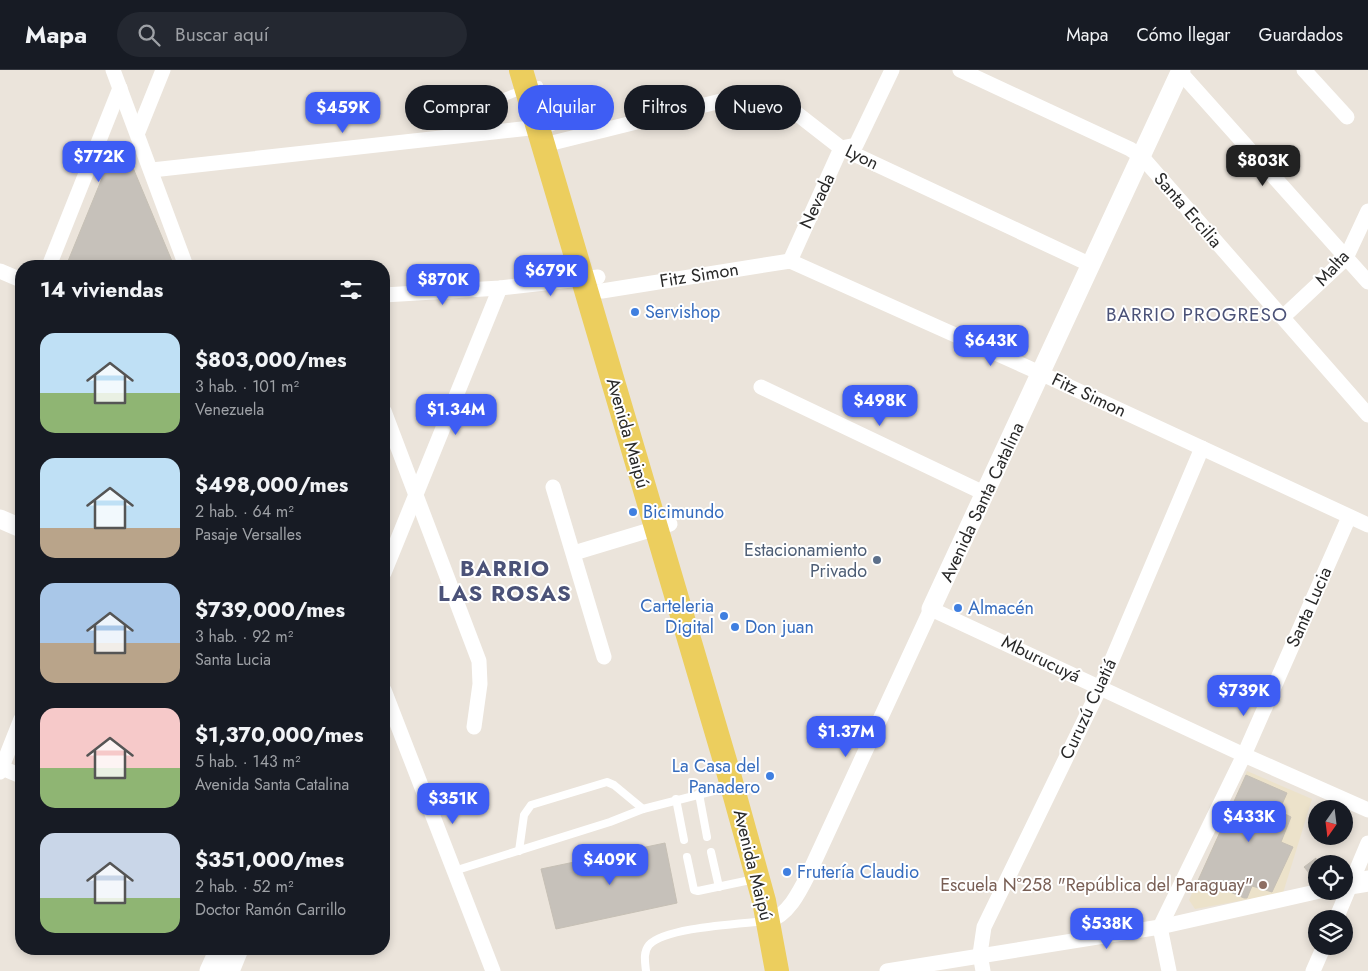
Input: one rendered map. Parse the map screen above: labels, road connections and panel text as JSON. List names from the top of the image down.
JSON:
{
  "streets": {
    "main road": ["Avenida Maipú"],
    "street": [
      "Lyon",
      "Nevada",
      "Santa Ercilia",
      "Malta",
      "Fitz Simon",
      "Avenida Santa Catalina",
      "Santa Lucia",
      "Mburucuyá",
      "Curuzú Cuatiá"
    ]
  },
  "crossings": [
    ["Lyon", "Nevada"],
    ["Lyon", "Avenida Maipú"],
    ["Lyon", "Avenida Santa Catalina"],
    ["Nevada", "Fitz Simon"],
    ["Santa Ercilia", "Malta"],
    ["Santa Ercilia", "Avenida Santa Catalina"],
    ["Fitz Simon", "Avenida Maipú"],
    ["Fitz Simon", "Avenida Santa Catalina"],
    ["Fitz Simon", "Santa Lucia"],
    ["Fitz Simon", "Curuzú Cuatiá"],
    ["Avenida Maipú", "Avenida Santa Catalina"],
    ["Avenida Santa Catalina", "Mburucuyá"],
    ["Santa Lucia", "Mburucuyá"],
    ["Mburucuyá", "Curuzú Cuatiá"]
  ],
  "districts": ["BARRIO PROGRESO", "BARRIO LAS ROSAS"],
  "places": [
    "Servishop",
    "Bicimundo",
    "Estacionamiento Privado",
    "Almacén",
    "Carteleria Digital",
    "Don juan",
    "La Casa del Panadero",
    "Frutería Claudio",
    "Escuela Nº258 \"República del Paraguay\""
  ],
  "north": "bottom",
  "page": {
    "header": "Mapa",
    "search": "Buscar aquí",
    "nav": ["Mapa", "Cómo llegar", "Guardados"],
    "chip": [
      "Comprar",
      "Alquilar",
      "Filtros",
      "Nuevo"
    ],
    "price": [
      "$459K",
      "$772K",
      "$803K",
      "$679K",
      "$870K",
      "$643K",
      "$498K",
      "$1.34M",
      "$739K",
      "$1.37M",
      "$351K",
      "$433K",
      "$409K",
      "$538K"
    ],
    "heading": "14 viviendas",
    "list": [
      {
        "name": "$803,000/mes",
        "note": "3 hab. · 101 m² · Venezuela"
      },
      {
        "name": "$498,000/mes",
        "note": "2 hab. · 64 m² · Pasaje Versalles"
      },
      {
        "name": "$739,000/mes",
        "note": "3 hab. · 92 m² · Santa Lucia"
      },
      {
        "name": "$1,370,000/mes",
        "note": "5 hab. · 143 m² · Avenida Santa Catalina"
      },
      {
        "name": "$351,000/mes",
        "note": "2 hab. · 52 m² · Doctor Ramón Carrillo"
      }
    ]
  }
}
